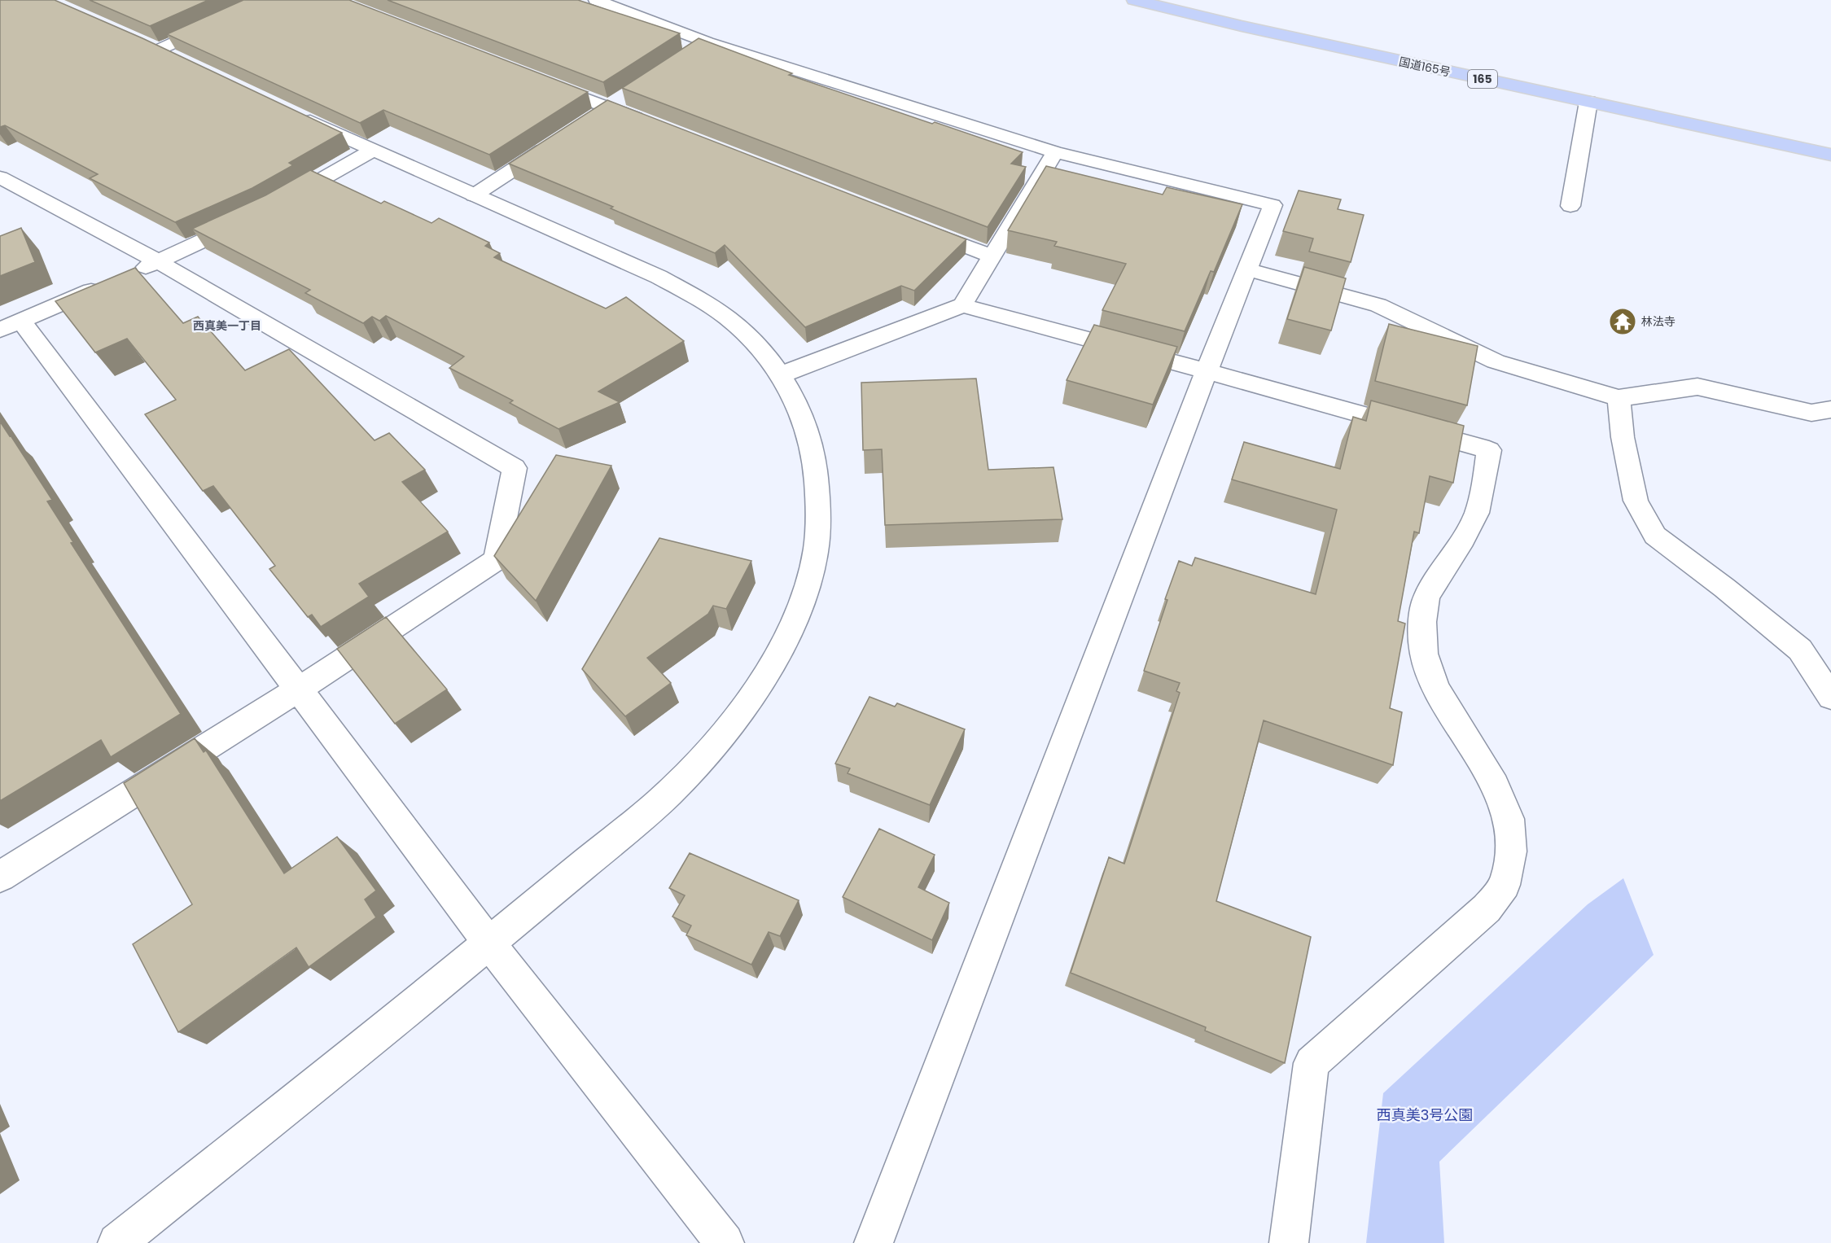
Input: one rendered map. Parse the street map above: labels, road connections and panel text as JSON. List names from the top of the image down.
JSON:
{
  "streets": {
    "highway": ["国道165号", "165"]
  },
  "districts": ["西真美一丁目"],
  "parks": ["西真美3号公園"],
  "places": {
    "temple": ["林法寺"]
  }
}
